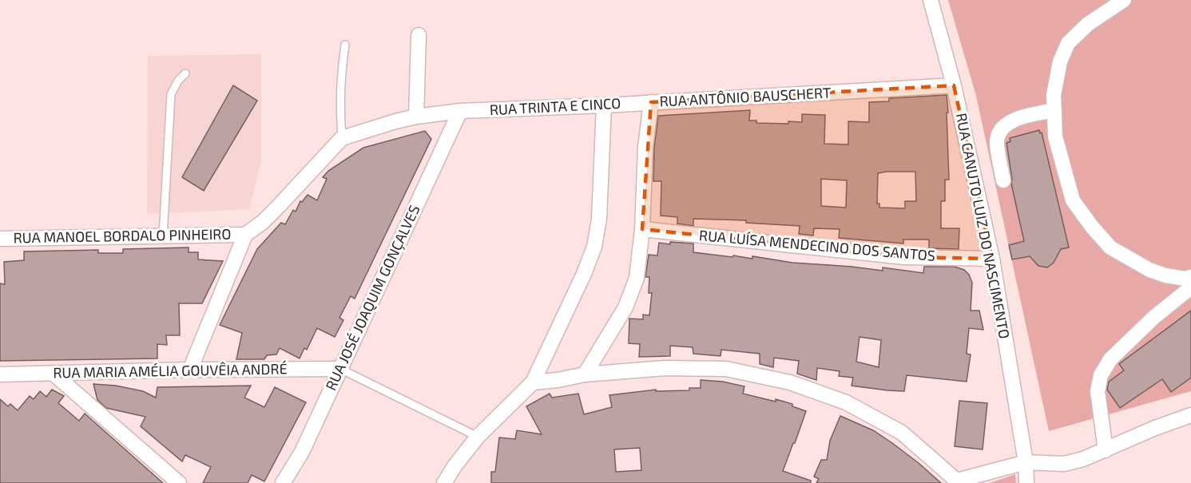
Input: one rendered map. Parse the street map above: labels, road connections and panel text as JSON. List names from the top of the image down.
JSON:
{
  "streets": {
    "street": [
      "RUA ANTÔNIO BAUSCHERT",
      "RUA TRINTA E CINCO",
      "RUA CANUTO LUIZ DO NASCIMENTO",
      "RUA MANOEL BORDALO PINHEIRO",
      "RUA LUÍSA MENDECINO DOS SANTOS",
      "RUA JOSÉ JOAQUIM GONÇALVES",
      "RUA MARIA AMÉLIA GOUVÊIA ANDRÉ"
    ]
  },
  "crossings": [
    ["RUA ANTÔNIO BAUSCHERT", "RUA TRINTA E CINCO"],
    ["RUA ANTÔNIO BAUSCHERT", "RUA CANUTO LUIZ DO NASCIMENTO"],
    ["RUA ANTÔNIO BAUSCHERT", "RUA LUÍSA MENDECINO DOS SANTOS"],
    ["RUA TRINTA E CINCO", "RUA MANOEL BORDALO PINHEIRO"],
    ["RUA TRINTA E CINCO", "RUA JOSÉ JOAQUIM GONÇALVES"],
    ["RUA CANUTO LUIZ DO NASCIMENTO", "RUA LUÍSA MENDECINO DOS SANTOS"],
    ["RUA MANOEL BORDALO PINHEIRO", "RUA JOSÉ JOAQUIM GONÇALVES"],
    ["RUA JOSÉ JOAQUIM GONÇALVES", "RUA MARIA AMÉLIA GOUVÊIA ANDRÉ"]
  ]
}
